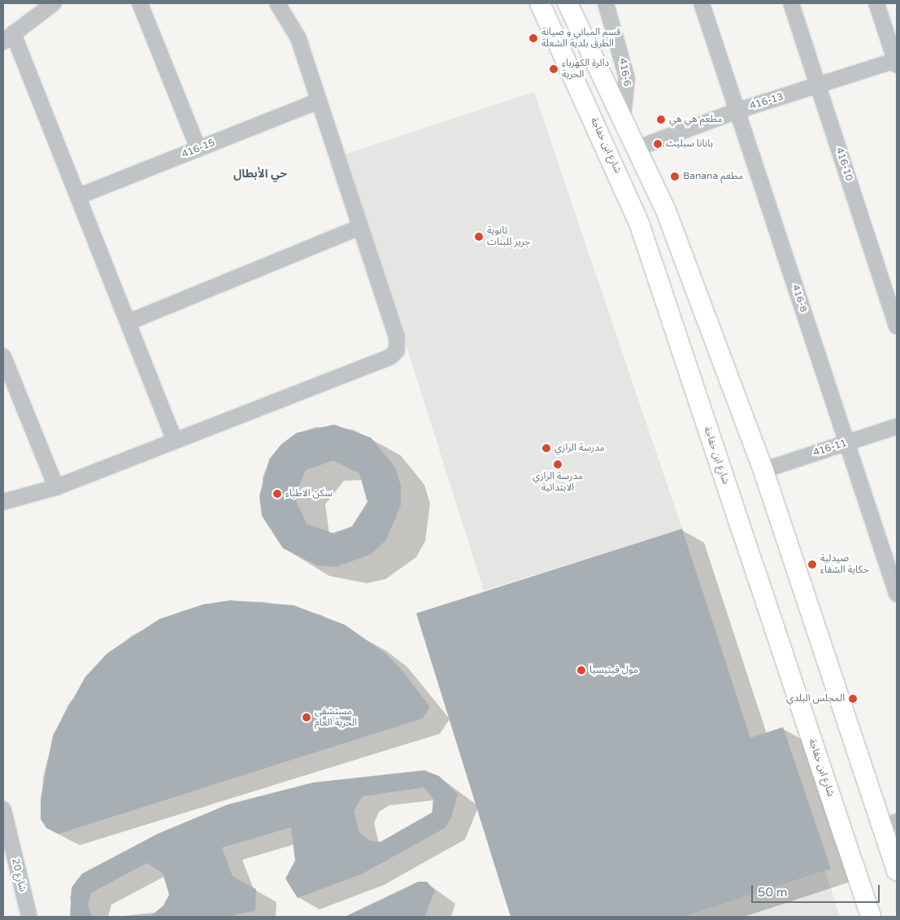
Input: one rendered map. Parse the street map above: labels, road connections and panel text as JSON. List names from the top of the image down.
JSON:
{
  "streets": {
    "street": [
      "416-6",
      "416-13",
      "شارع ابن خفاجة",
      "416-15",
      "416-10",
      "416-8",
      "416-11",
      "شارع 20"
    ]
  },
  "crossings": [
    ["416-13", "416-10"],
    ["416-13", "416-8"],
    ["416-8", "416-11"]
  ],
  "districts": ["حي الأبطال"],
  "places": [
    "قسم المباني و صيانة الطرق بلدية الشعلة",
    "دائرة الكهرباء الحرية",
    "مطعم هي هي",
    "بانانا سبليت",
    "Banana مطعم",
    "ثانوية جرير للبنات",
    "مدرسة الرازي",
    "مدرسة الرازي الابتدائية",
    "سكن الاطباء",
    "صيدلية حكاية الشفاء",
    "مول فينيسيا",
    "المجلس البلدي",
    "مستشفى الحرية العام"
  ],
  "scale_bar": "50 m"
}
